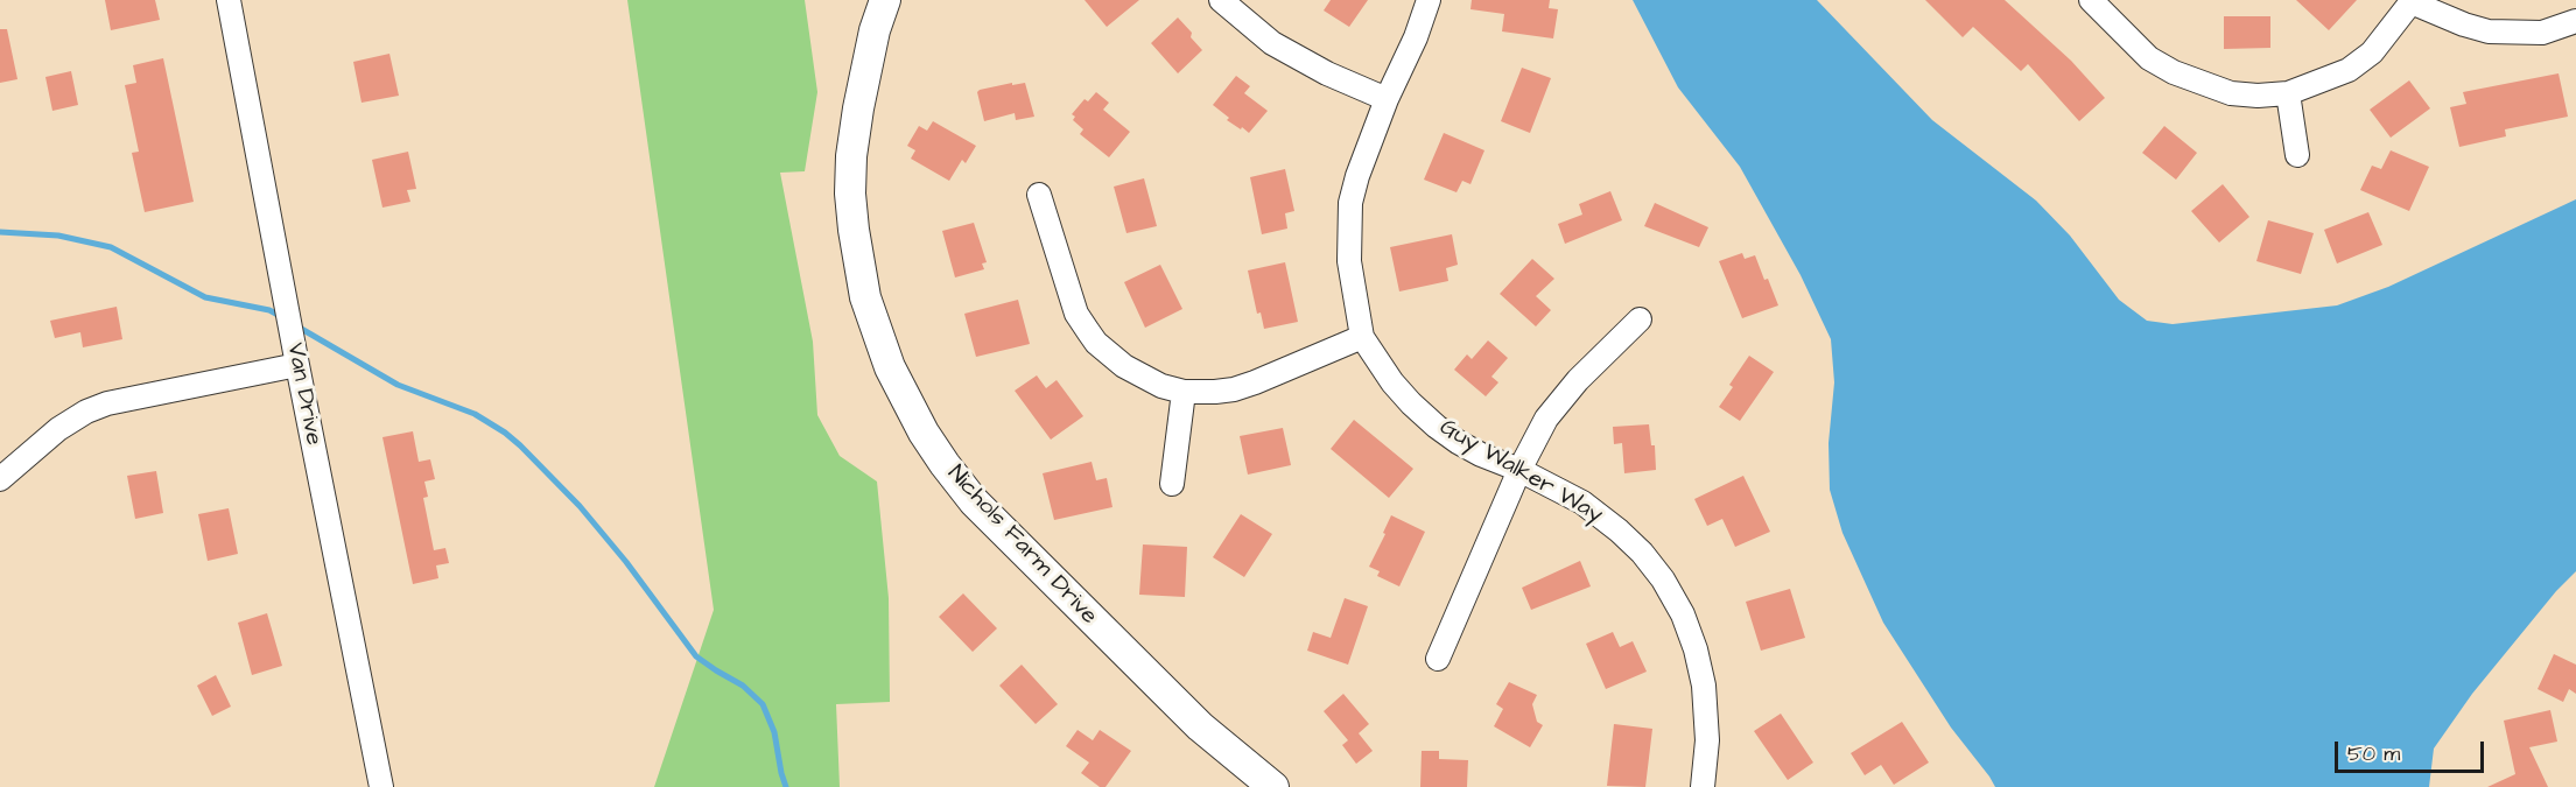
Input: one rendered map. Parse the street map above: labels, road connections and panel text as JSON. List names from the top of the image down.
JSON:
{
  "streets": {
    "street": ["Van Drive", "Guy Walker Way", "Nichols Farm Drive"]
  },
  "scale_bar": "50 m"
}
